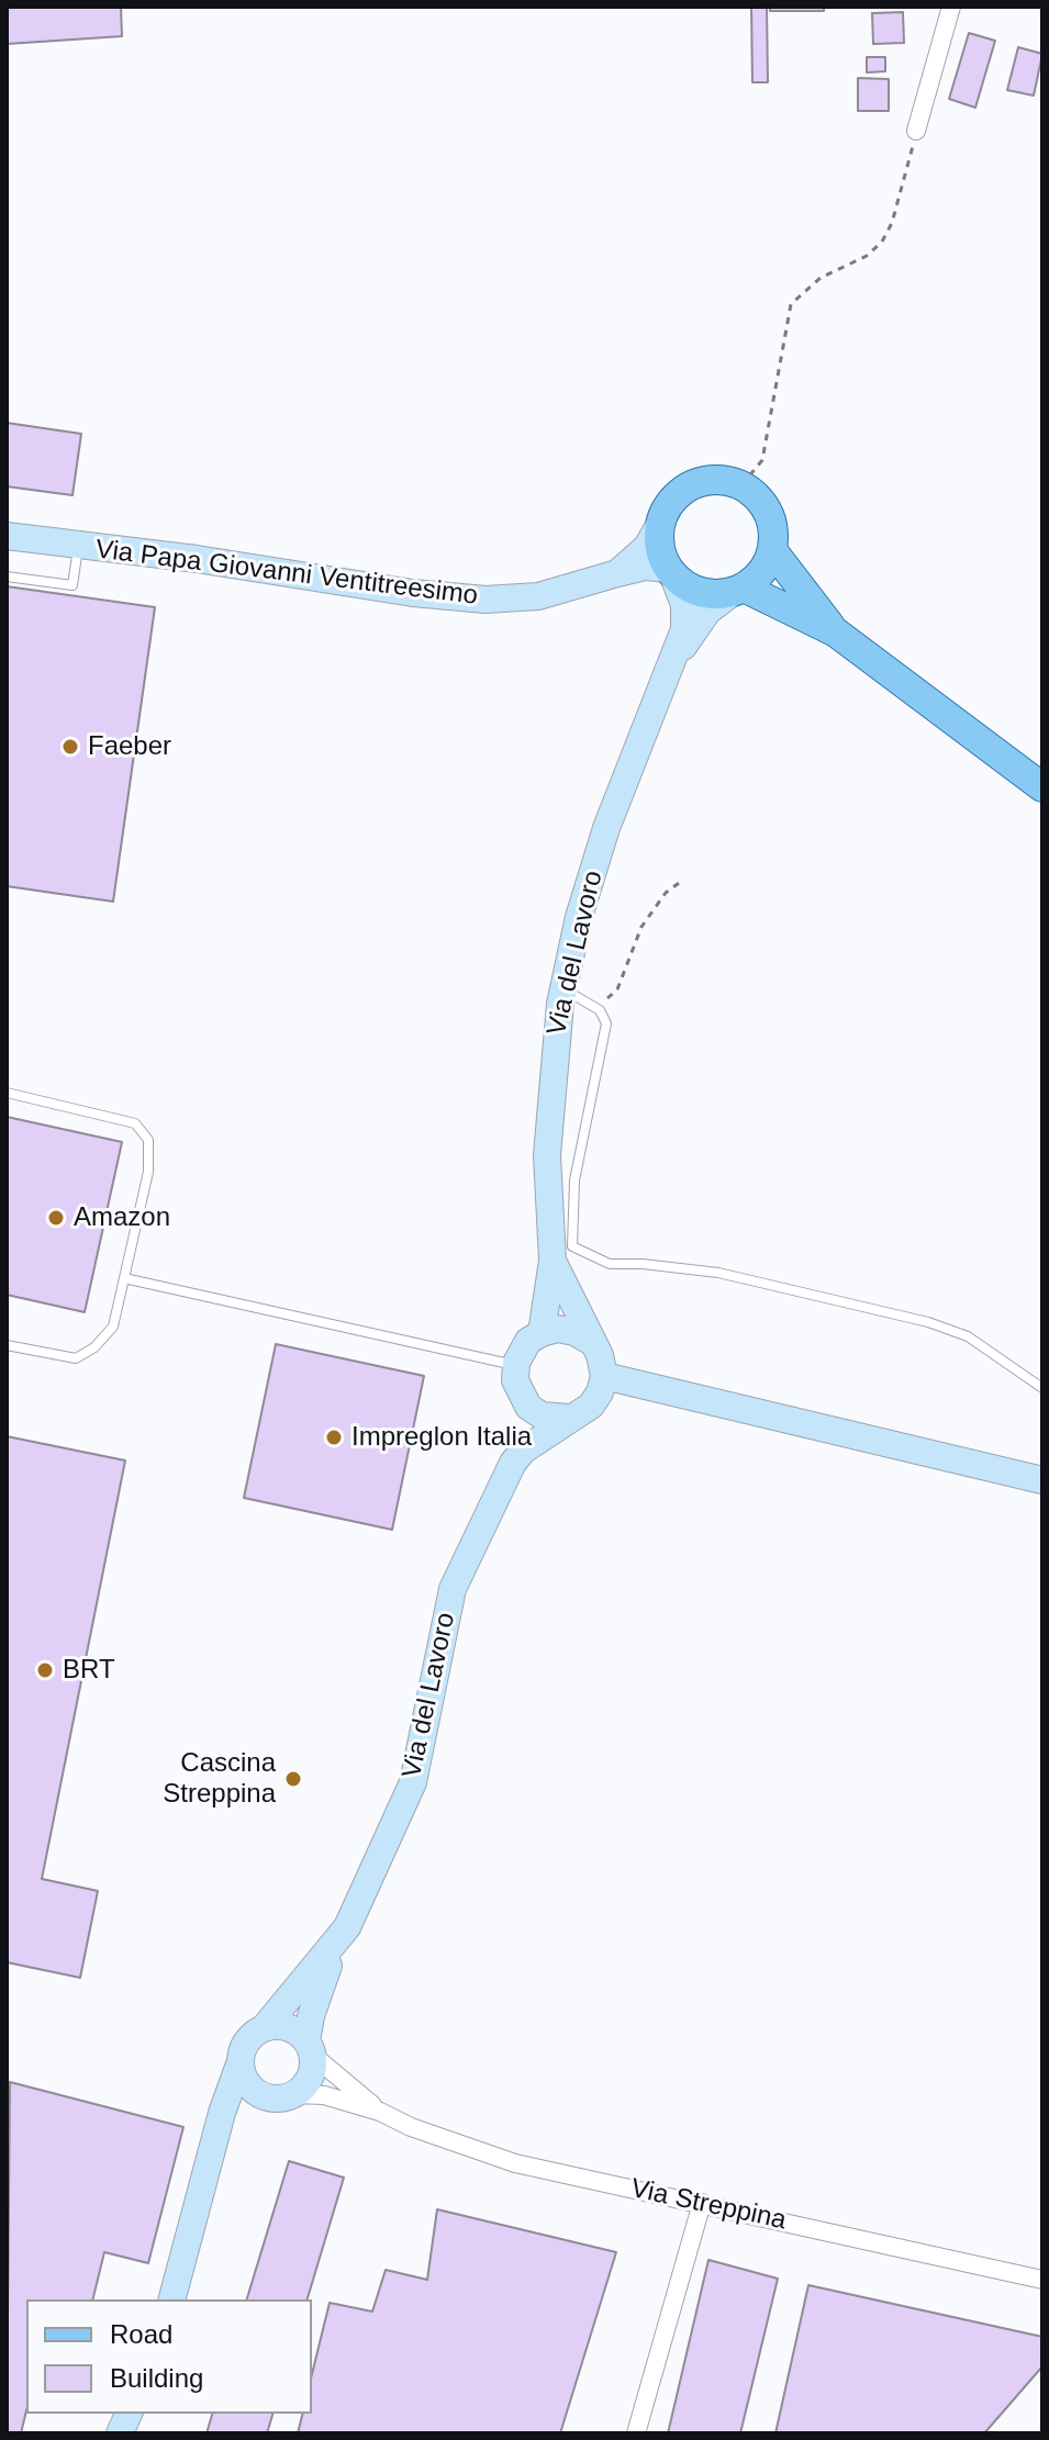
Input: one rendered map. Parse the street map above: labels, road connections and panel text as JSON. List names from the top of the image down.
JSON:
{
  "streets": {
    "street": ["Via Papa Giovanni Ventitreesimo", "Via del Lavoro", "Via Streppina"]
  },
  "crossings": [
    ["Via Papa Giovanni Ventitreesimo", "Via del Lavoro"],
    ["Via del Lavoro", "Via Streppina"]
  ],
  "places": [
    "Faeber",
    "Amazon",
    "Impreglon Italia",
    "BRT",
    "Cascina Streppina"
  ],
  "legend": ["Road", "Building"]
}
